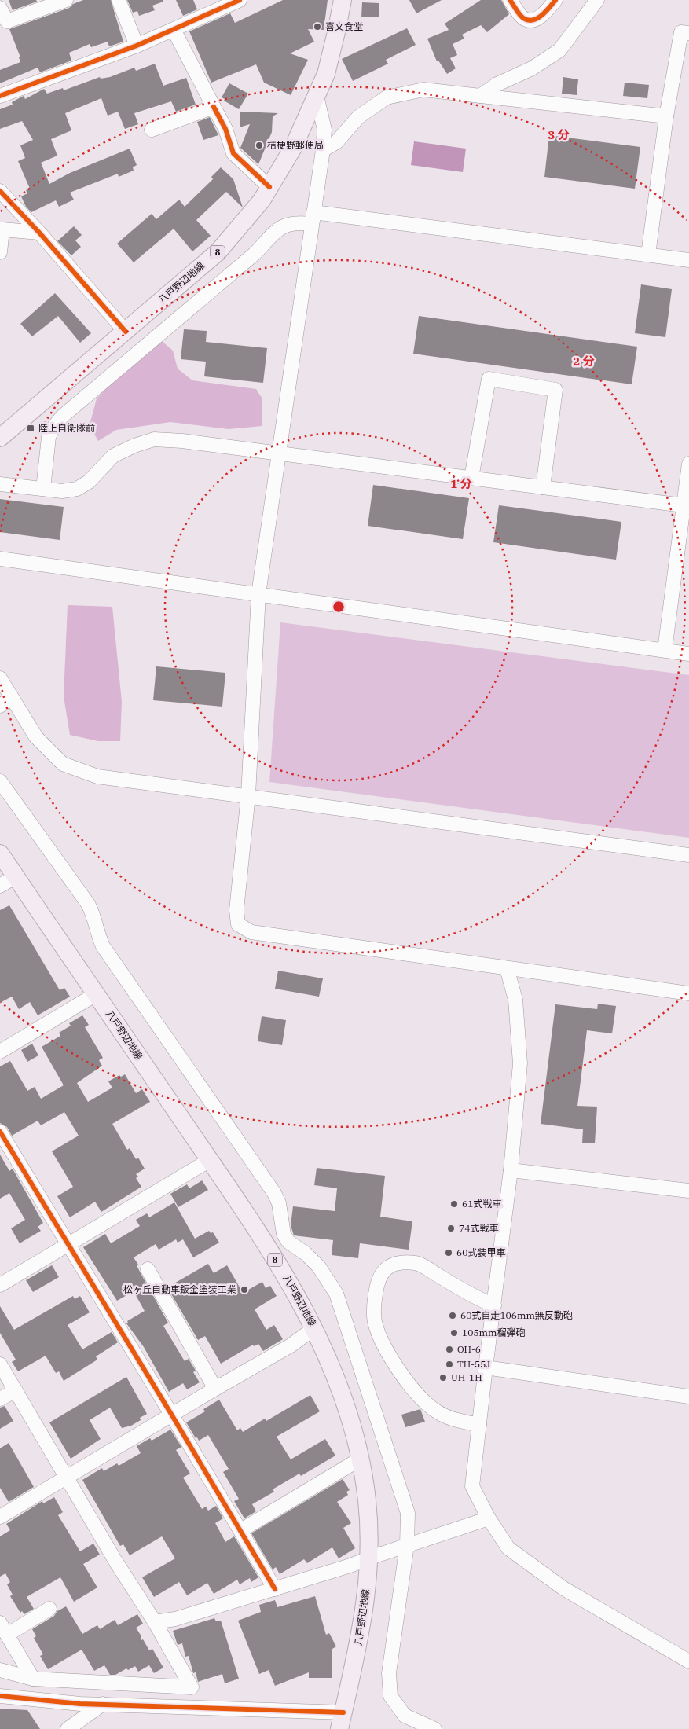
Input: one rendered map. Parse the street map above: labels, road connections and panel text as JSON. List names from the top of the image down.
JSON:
{
  "streets": {
    "main road": ["8", "八戸野辺地線"]
  },
  "places": {
    "other": [
      "喜文食堂",
      "桔梗野郵便局",
      "61式戦車",
      "74式戦車",
      "60式装甲車",
      "松ヶ丘自動車鈑金塗装工業",
      "60式自走106mm無反動砲",
      "105mm榴弾砲",
      "OH-6",
      "TH-55J",
      "UH-1H"
    ],
    "transit": ["陸上自衛隊前"]
  },
  "rings": ["3 分", "2 分", "1 分"]
}
